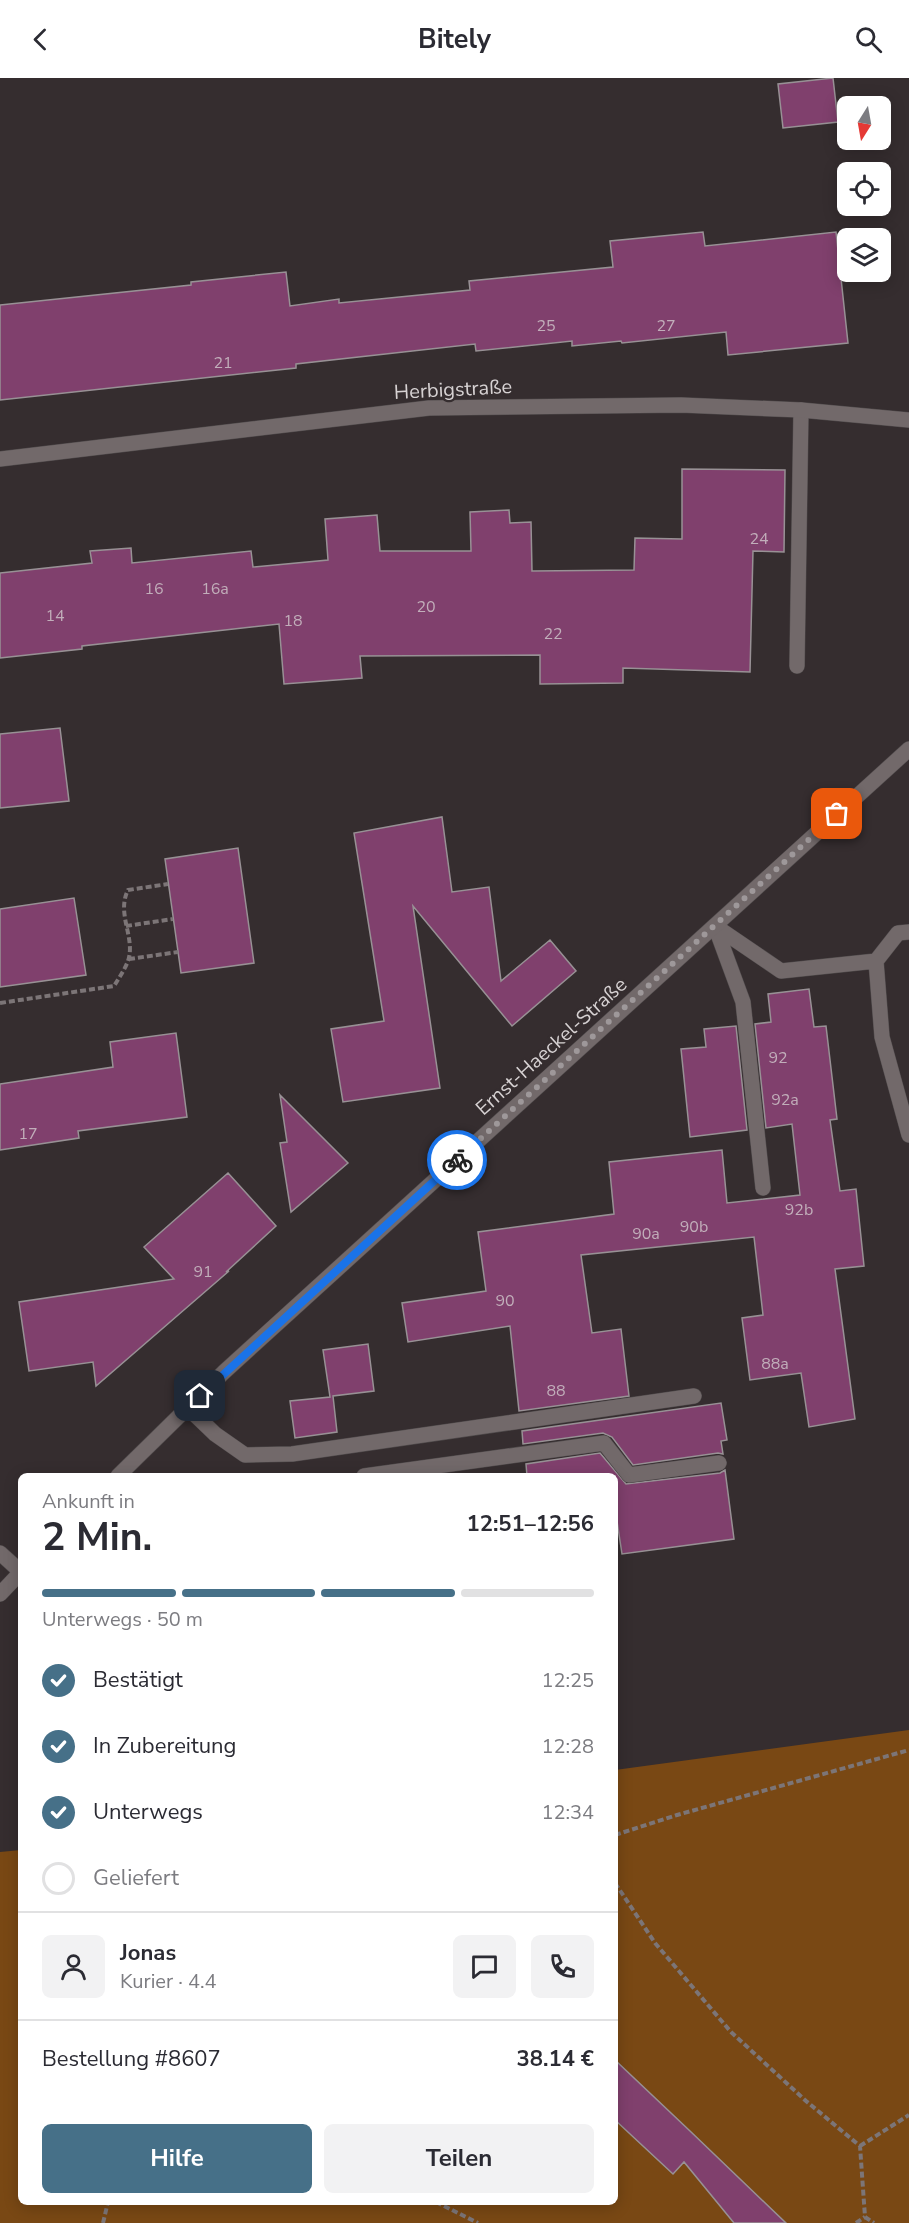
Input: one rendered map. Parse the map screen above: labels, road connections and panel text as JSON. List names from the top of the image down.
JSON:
{
  "streets": {
    "street": ["Herbigstraße", "Ernst-Haeckel-Straße"]
  },
  "house_numbers": [
    "25",
    "27",
    "21",
    "24",
    "16",
    "16a",
    "20",
    "14",
    "18",
    "22",
    "92",
    "92a",
    "17",
    "92b",
    "90b",
    "90a",
    "91",
    "90",
    "88a",
    "88"
  ],
  "north": "bottom",
  "page": {
    "header": "Bitely",
    "heading": ["2 Min.", "Ankunft in", "12:51–12:56"],
    "panel": [
      "Jonas",
      "Kurier · 4.4",
      "Bestellung #8607",
      "38.14 €"
    ],
    "bar": "Unterwegs · 50 m",
    "list": [
      ["Bestätigt", "12:25"],
      ["In Zubereitung", "12:28"],
      ["Unterwegs", "12:34"],
      "Geliefert"
    ],
    "buttons": ["Hilfe", "Teilen"]
  }
}
